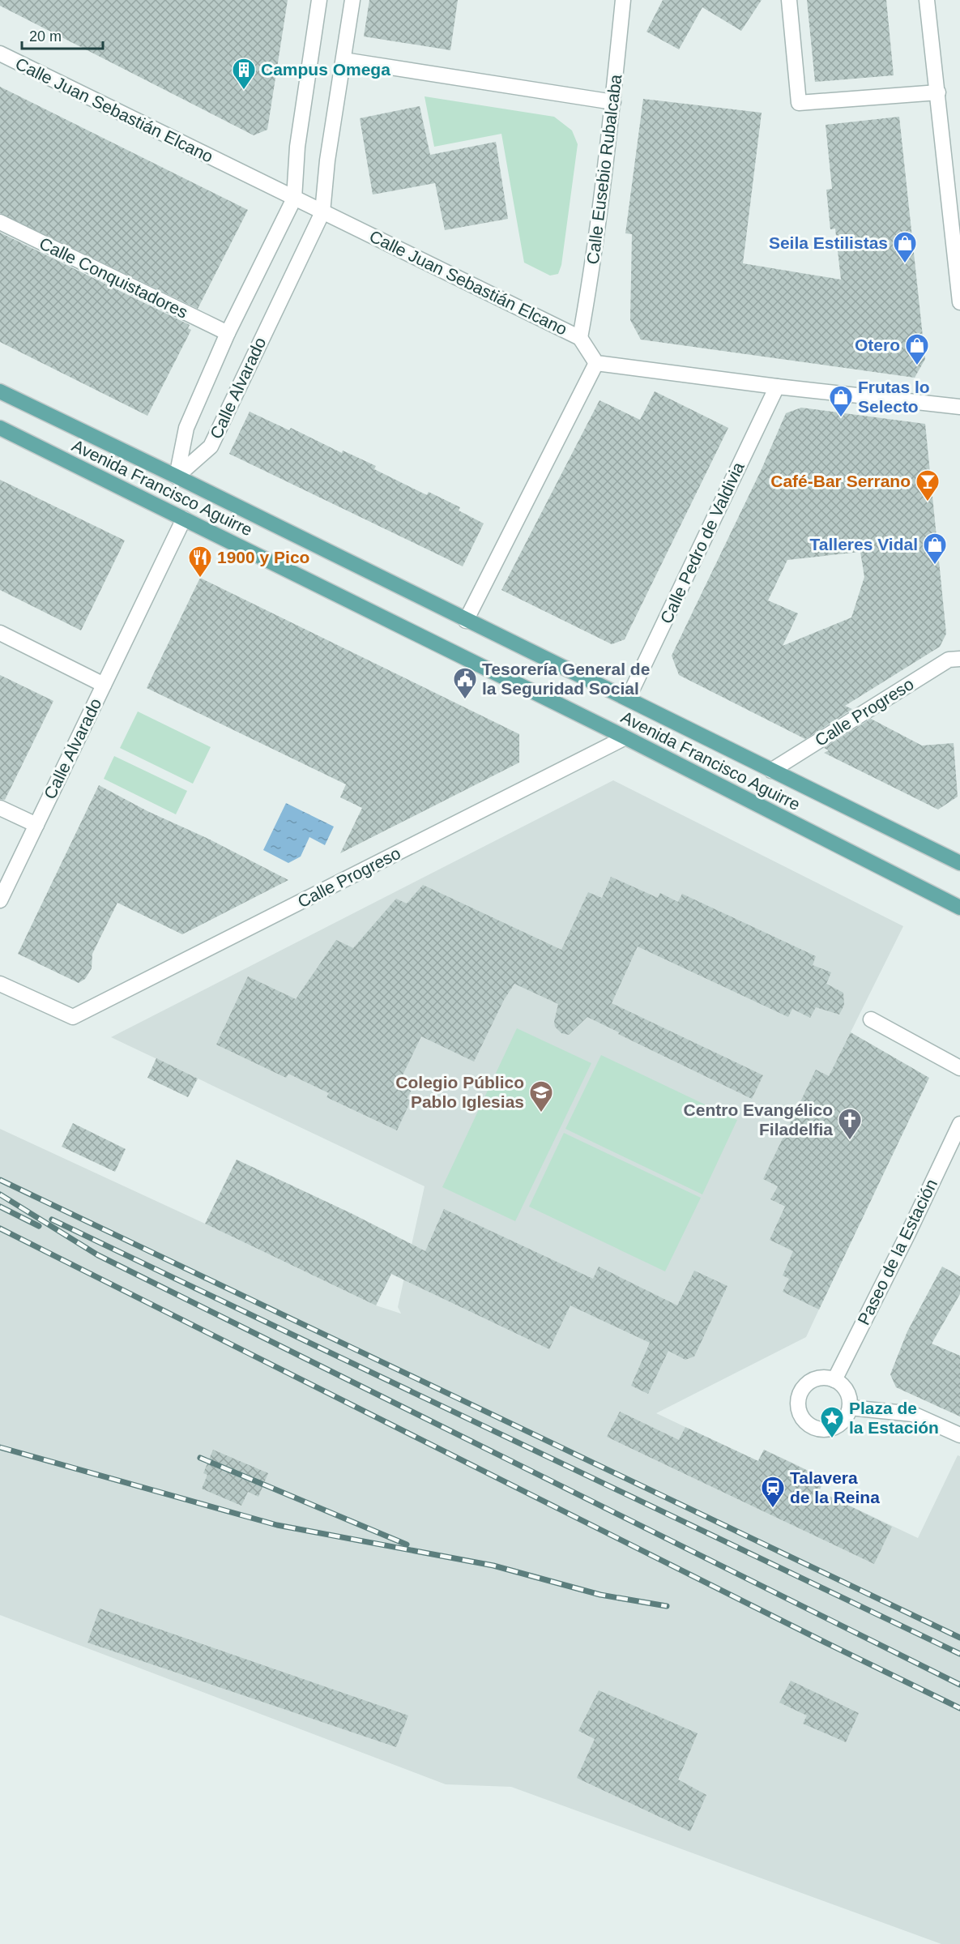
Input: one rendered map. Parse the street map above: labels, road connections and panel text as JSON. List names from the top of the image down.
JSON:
{
  "streets": {
    "main road": ["Avenida Francisco Aguirre"],
    "street": [
      "Calle Juan Sebastián Elcano",
      "Calle Eusebio Rubalcaba",
      "Calle Conquistadores",
      "Calle Alvarado",
      "Calle Pedro de Valdivia",
      "Calle Progreso",
      "Paseo de la Estación"
    ]
  },
  "crossings": [
    ["Calle Juan Sebastián Elcano", "Calle Eusebio Rubalcaba"],
    ["Calle Juan Sebastián Elcano", "Calle Alvarado"],
    ["Calle Conquistadores", "Calle Alvarado"],
    ["Calle Alvarado", "Avenida Francisco Aguirre"],
    ["Avenida Francisco Aguirre", "Calle Pedro de Valdivia"],
    ["Avenida Francisco Aguirre", "Calle Progreso"]
  ],
  "places": {
    "building": ["Campus Omega"],
    "shop": [
      "Seila Estilistas",
      "Otero",
      "Frutas lo Selecto",
      "Talleres Vidal"
    ],
    "bar": ["Café-Bar Serrano"],
    "restaurant": ["1900 y Pico"],
    "public building": ["Tesorería General de la Seguridad Social"],
    "school or university": ["Colegio Público Pablo Iglesias"],
    "church": ["Centro Evangélico Filadelfia"],
    "place": ["Plaza de la Estación"],
    "station": ["Talavera de la Reina"]
  },
  "scale_bar": "20 m"
}
